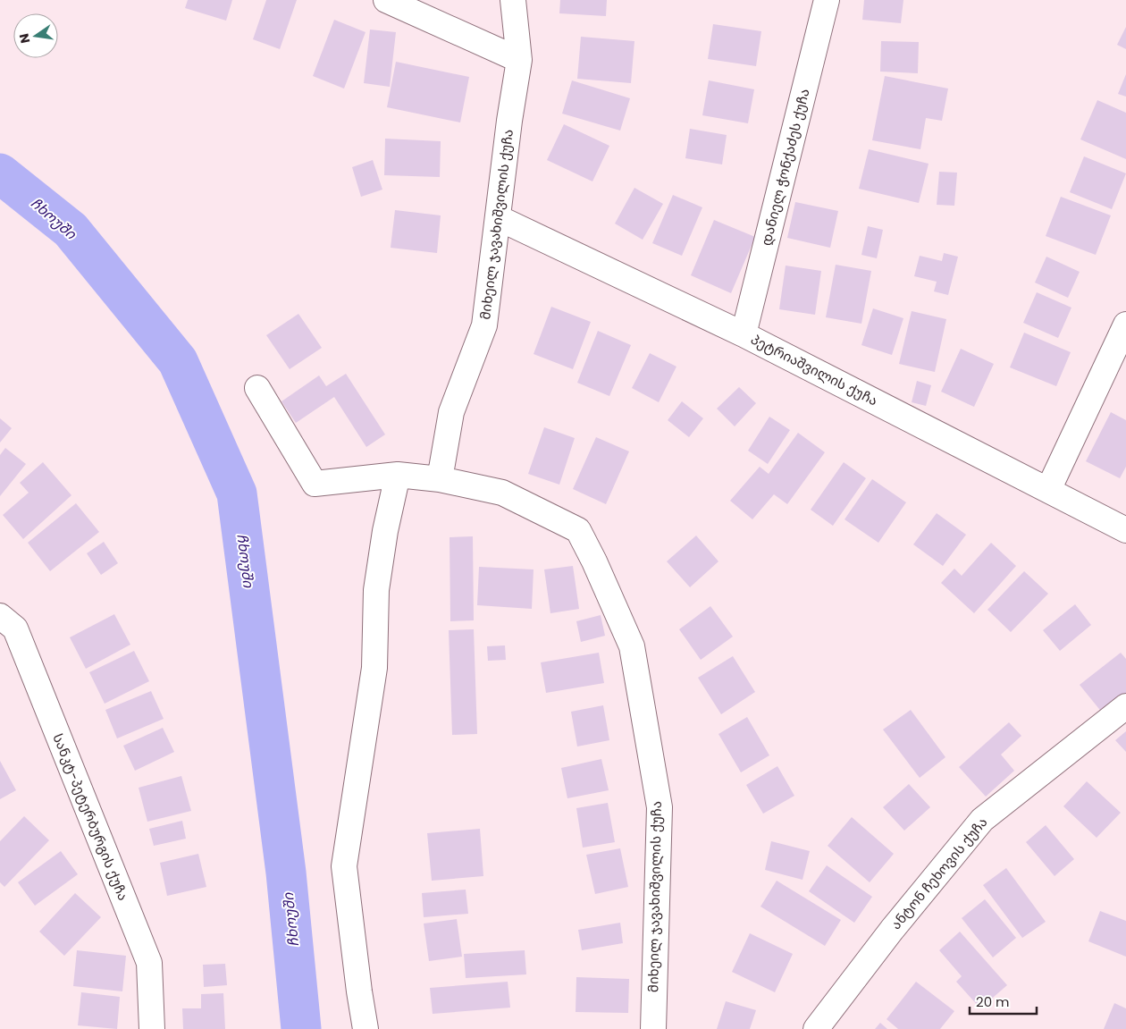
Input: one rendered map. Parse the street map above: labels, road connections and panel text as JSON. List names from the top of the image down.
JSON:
{
  "streets": {
    "street": [
      "დანიელ ჭონქაძეს ქუჩა",
      "მიხეილ ჯავახიშვილის ქუჩა",
      "პეტრიაშვილის ქუჩა",
      "სანკტ-პეტერბურგის ქუჩა",
      "ანტონ ჩეხოვის ქუჩა"
    ]
  },
  "crossings": [
    ["დანიელ ჭონქაძეს ქუჩა", "პეტრიაშვილის ქუჩა"],
    ["მიხეილ ჯავახიშვილის ქუჩა", "პეტრიაშვილის ქუჩა"]
  ],
  "water": ["ჩხოუში"],
  "scale_bar": "20 m",
  "north": "left"
}
